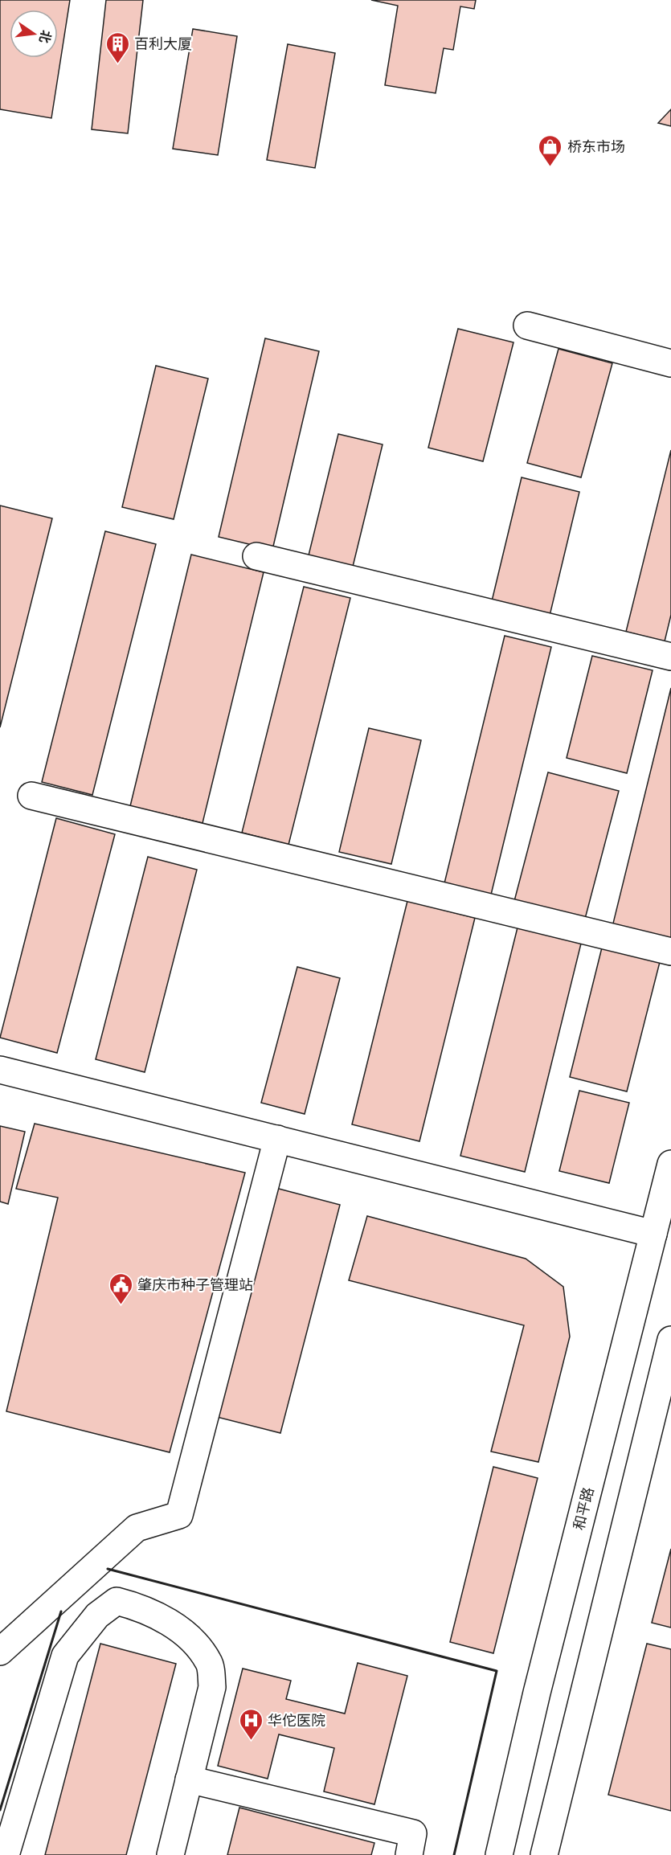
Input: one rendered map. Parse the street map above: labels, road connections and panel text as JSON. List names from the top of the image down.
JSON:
{
  "streets": {
    "street": ["和平路"]
  },
  "places": {
    "building": ["百利大厦"],
    "shop": ["桥东市场"],
    "public building": ["肇庆市种子管理站"],
    "hospital": ["华佗医院"]
  },
  "north": "right"
}
